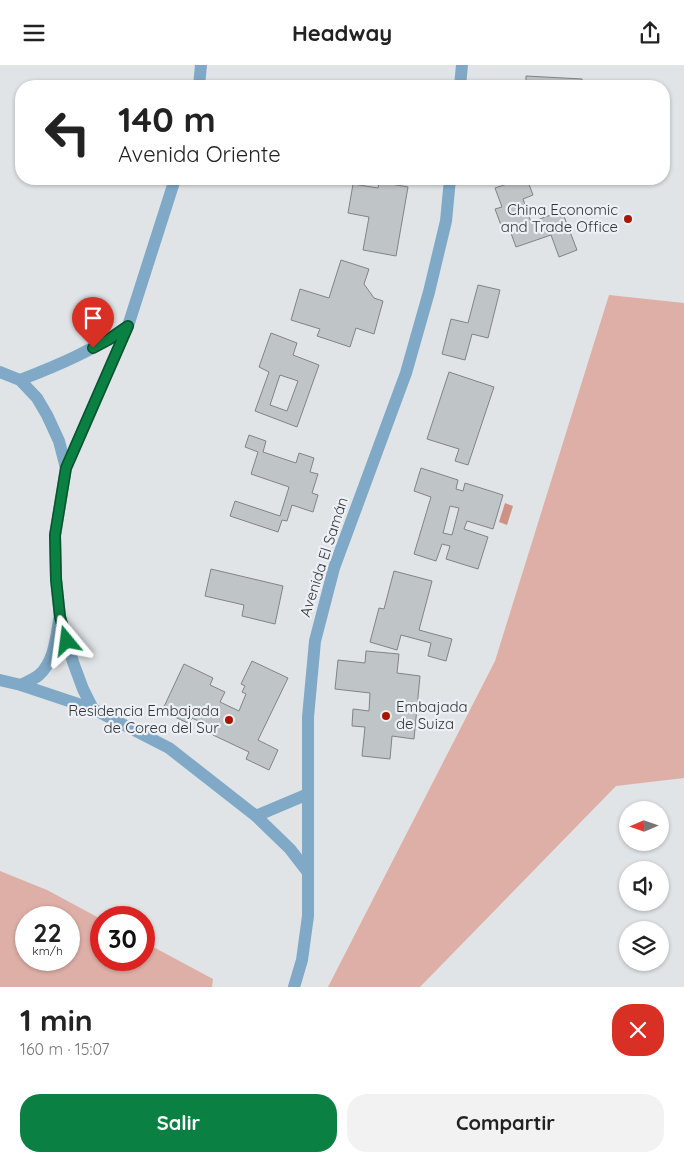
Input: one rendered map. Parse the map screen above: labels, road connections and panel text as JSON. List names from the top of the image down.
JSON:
{
  "streets": {
    "street": ["Avenida El Samán"]
  },
  "places": ["China Economic and Trade Office", "Embajada de Suiza", "Residencia Embajada de Corea del Sur"],
  "north": "left",
  "page": {
    "header": "Headway",
    "turn": ["140 m", "Avenida Oriente"],
    "speed": "22 km/h",
    "limit": "30",
    "heading": ["1 min", "160 m · 15:07"],
    "buttons": ["Salir", "Compartir"]
  }
}
